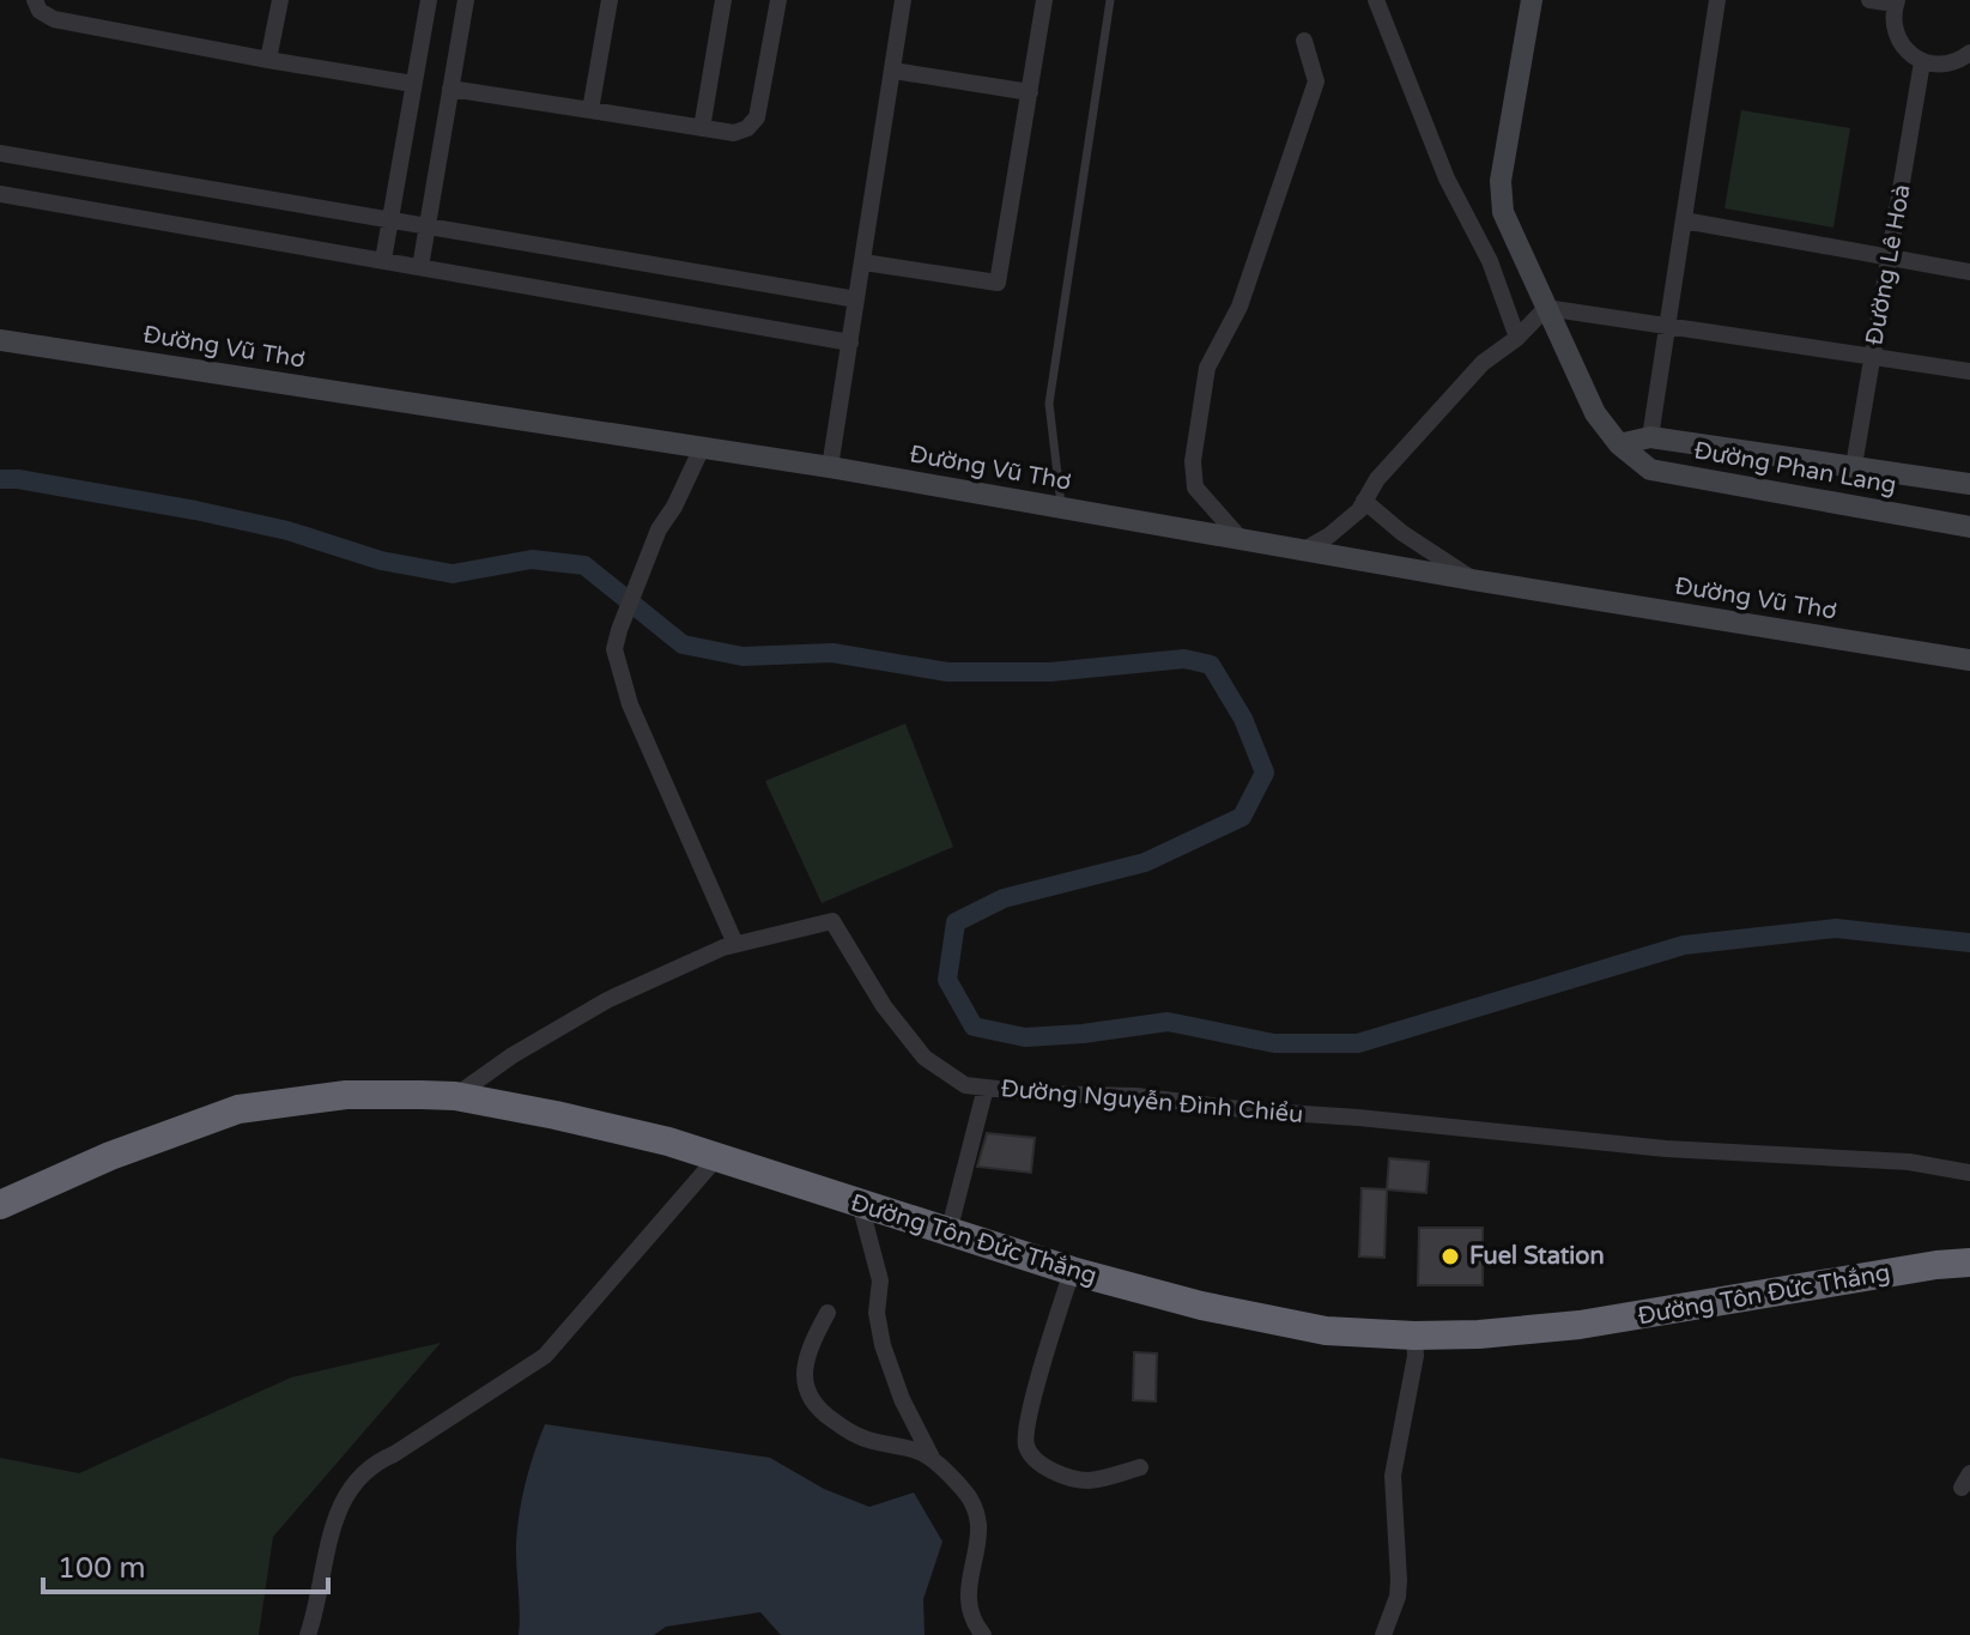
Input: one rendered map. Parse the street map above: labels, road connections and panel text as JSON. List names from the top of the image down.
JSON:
{
  "streets": {
    "highway": ["Đường Tôn Đức Thắng"],
    "main road": ["Đường Vũ Thơ", "Đường Phan Lang"],
    "street": ["Đường Lê Hoà", "Đường Nguyễn Đình Chiểu"]
  },
  "crossings": [
    ["Đường Lê Hoà", "Đường Phan Lang"],
    ["Đường Nguyễn Đình Chiểu", "Đường Tôn Đức Thắng"]
  ],
  "places": ["Fuel Station"],
  "scale_bar": "100 m"
}
